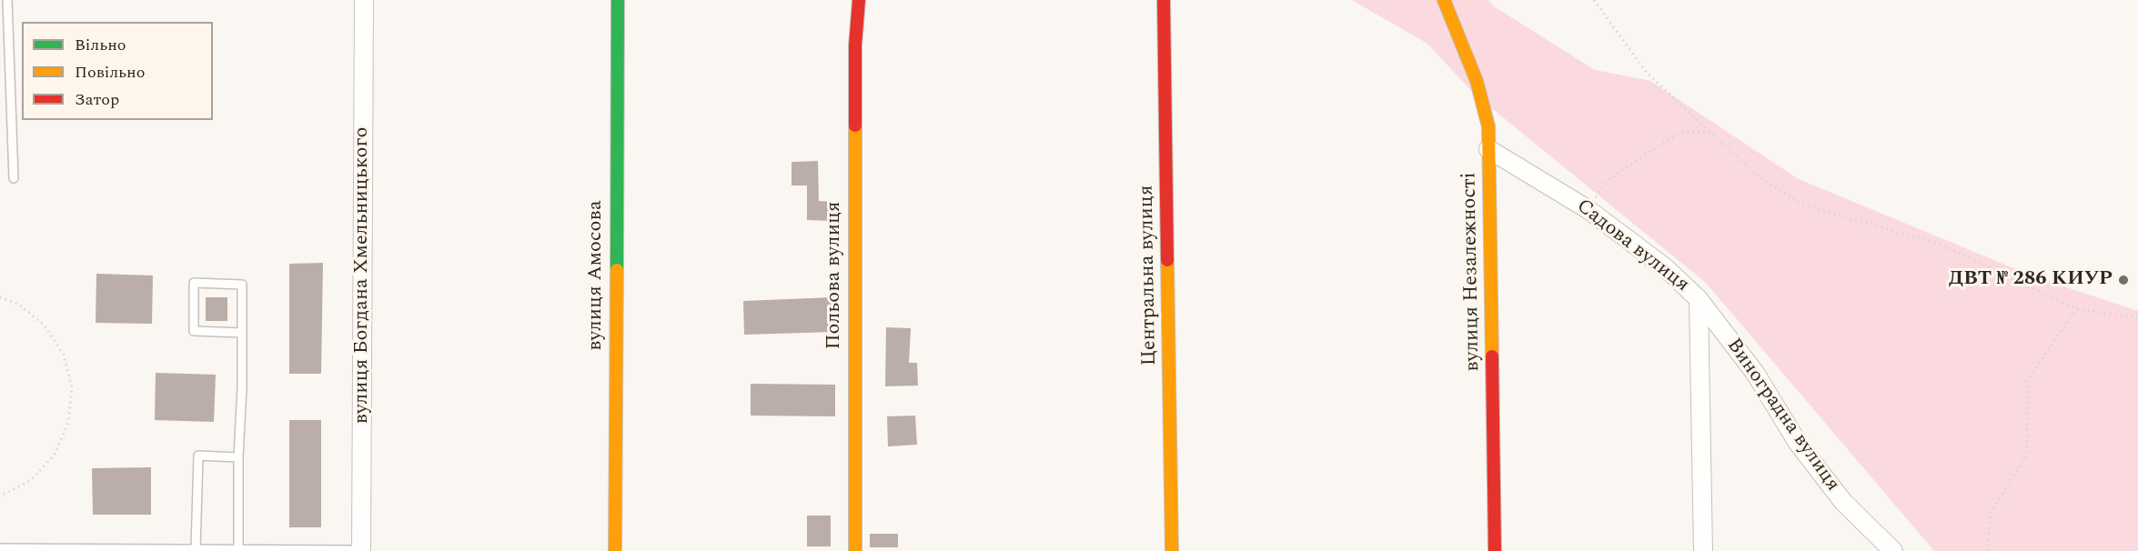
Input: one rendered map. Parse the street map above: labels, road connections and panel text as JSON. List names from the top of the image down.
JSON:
{
  "streets": {
    "street": [
      "Садова вулиця",
      "вулиця Незалежності",
      "вулиця Богдана Хмельницького",
      "вулиця Амосова",
      "Польова вулиця",
      "Центральна вулиця",
      "Виноградна вулиця"
    ]
  },
  "crossings": [
    ["Садова вулиця", "вулиця Незалежності"],
    ["Садова вулиця", "Виноградна вулиця"]
  ],
  "places": ["ДВТ № 286 КИУР"],
  "legend": ["Вільно", "Повільно", "Затор"]
}
